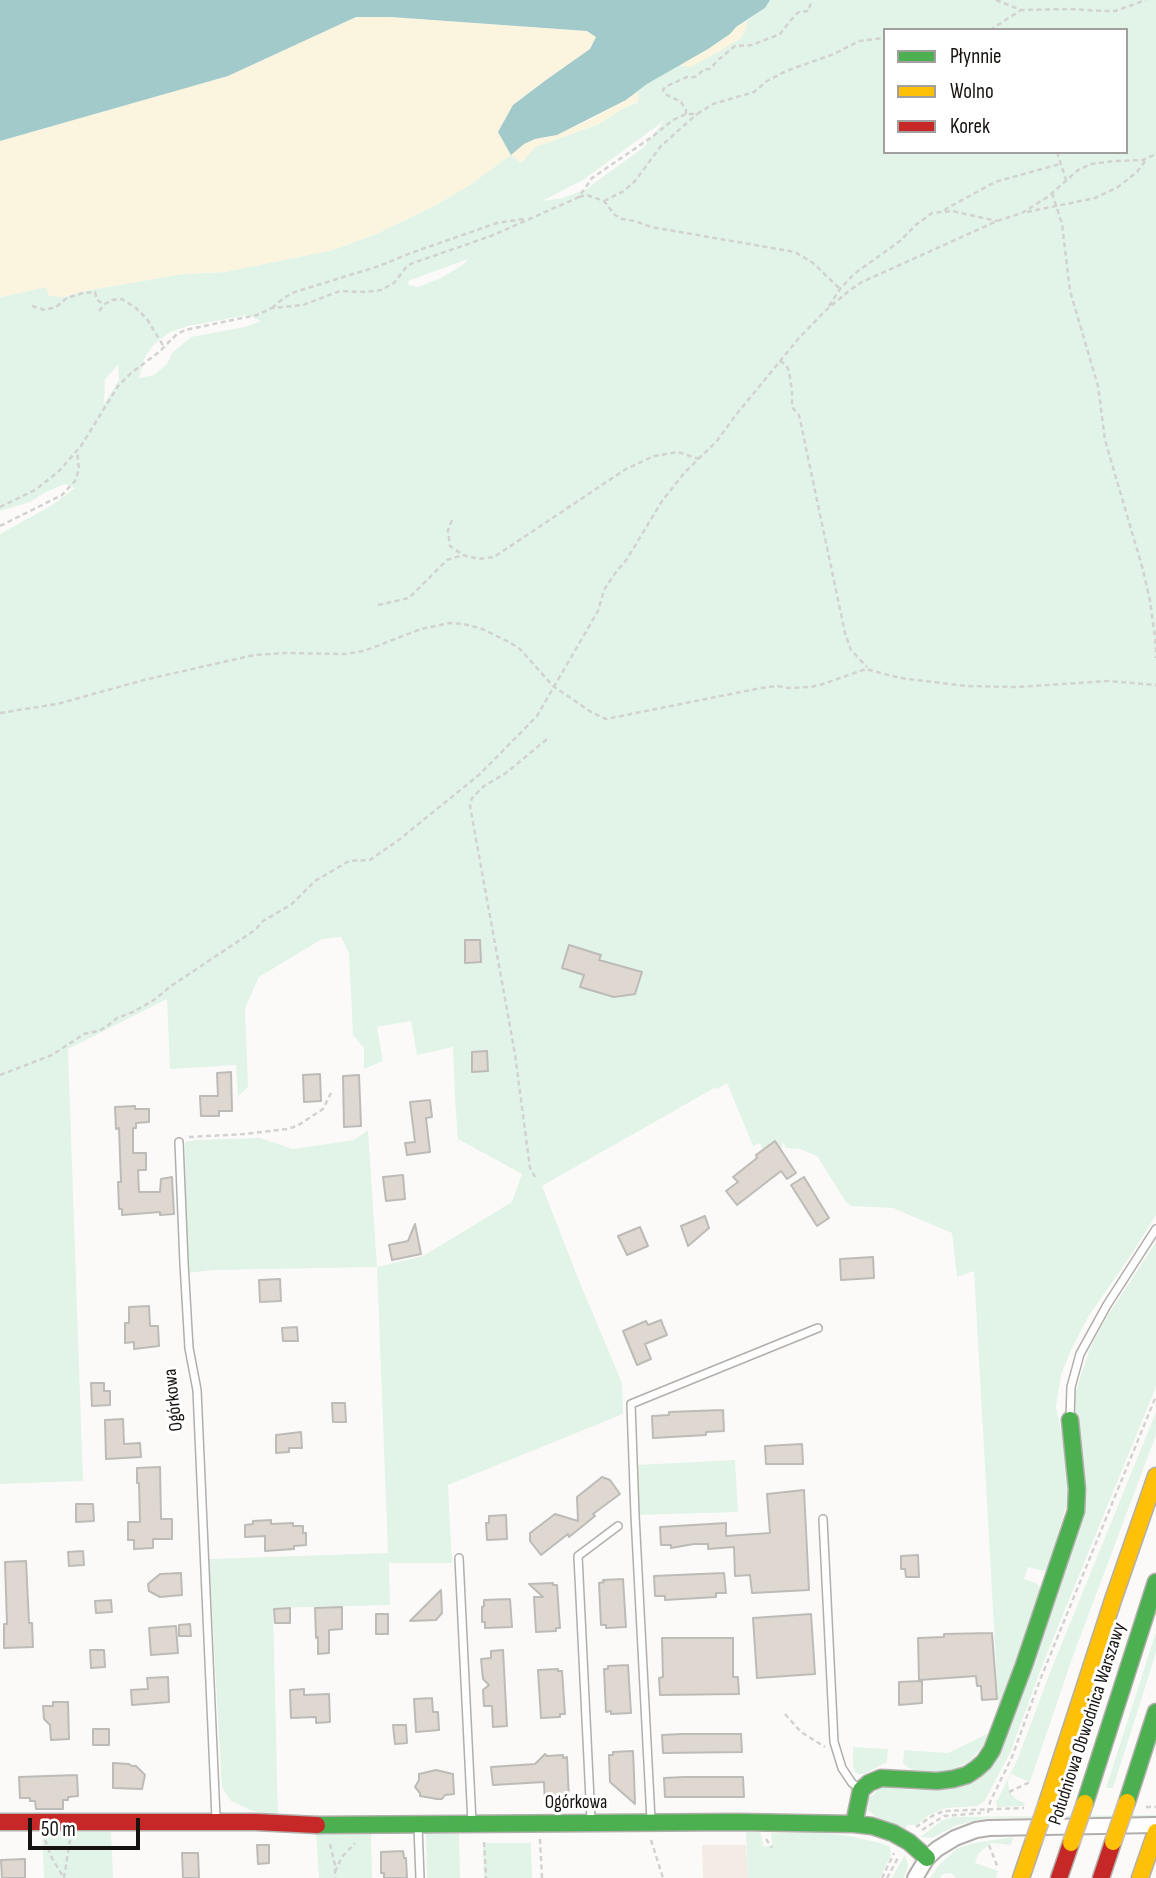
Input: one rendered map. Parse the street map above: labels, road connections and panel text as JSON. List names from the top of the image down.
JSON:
{
  "streets": {
    "main road": ["Ogórkowa", "Południowa Obwodnica Warszawy"]
  },
  "legend": ["Płynnie", "Wolno", "Korek"],
  "scale_bar": "50 m"
}
